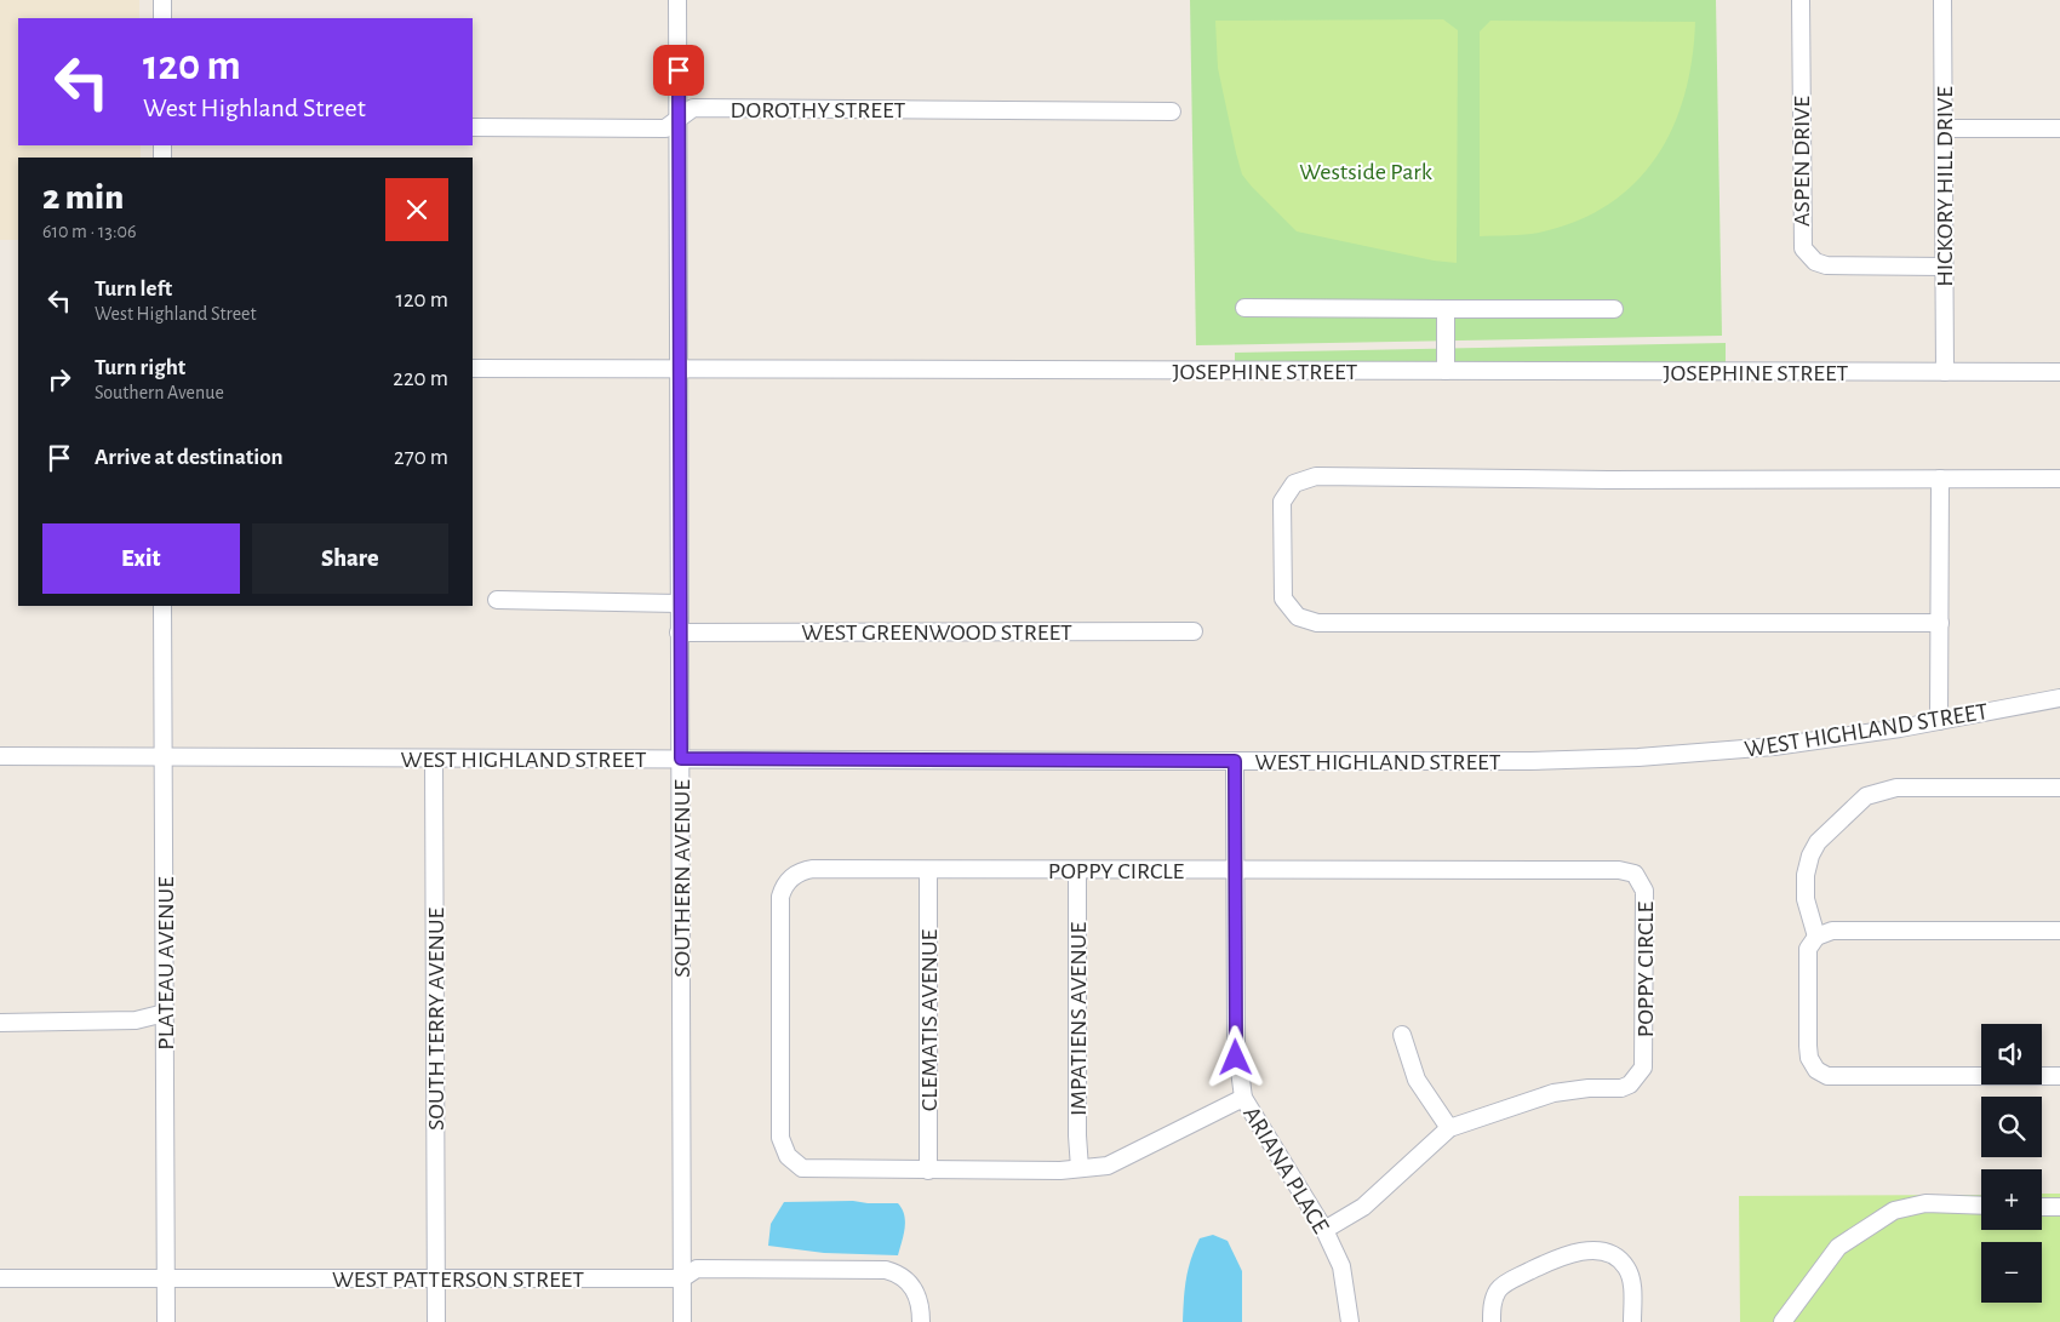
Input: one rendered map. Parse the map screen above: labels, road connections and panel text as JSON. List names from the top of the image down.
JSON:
{
  "streets": {
    "street": [
      "DOROTHY STREET",
      "ASPEN DRIVE",
      "HICKORY HILL DRIVE",
      "JOSEPHINE STREET",
      "WEST GREENWOOD STREET",
      "WEST HIGHLAND STREET",
      "POPPY CIRCLE",
      "SOUTHERN AVENUE",
      "PLATEAU AVENUE",
      "SOUTH TERRY AVENUE",
      "IMPATIENS AVENUE",
      "CLEMATIS AVENUE",
      "ARIANA PLACE",
      "WEST PATTERSON STREET"
    ]
  },
  "crossings": [
    ["DOROTHY STREET", "SOUTHERN AVENUE"],
    ["ASPEN DRIVE", "HICKORY HILL DRIVE"],
    ["HICKORY HILL DRIVE", "JOSEPHINE STREET"],
    ["JOSEPHINE STREET", "SOUTHERN AVENUE"],
    ["WEST GREENWOOD STREET", "SOUTHERN AVENUE"],
    ["WEST HIGHLAND STREET", "SOUTHERN AVENUE"],
    ["WEST HIGHLAND STREET", "PLATEAU AVENUE"],
    ["WEST HIGHLAND STREET", "SOUTH TERRY AVENUE"],
    ["WEST HIGHLAND STREET", "ARIANA PLACE"],
    ["POPPY CIRCLE", "IMPATIENS AVENUE"],
    ["POPPY CIRCLE", "CLEMATIS AVENUE"],
    ["POPPY CIRCLE", "ARIANA PLACE"],
    ["SOUTHERN AVENUE", "WEST PATTERSON STREET"],
    ["PLATEAU AVENUE", "WEST PATTERSON STREET"],
    ["SOUTH TERRY AVENUE", "WEST PATTERSON STREET"]
  ],
  "parks": ["Westside Park"],
  "page": {
    "turn": ["120 m", "West Highland Street"],
    "heading": ["2 min", "610 m · 13:06"],
    "list": [
      {
        "name": "Turn left",
        "note": "West Highland Street",
        "value": "120 m"
      },
      {
        "name": "Turn right",
        "note": "Southern Avenue",
        "value": "220 m"
      },
      {
        "name": "Arrive at destination",
        "value": "270 m"
      }
    ],
    "buttons": ["Exit", "Share"],
    "map_buttons": ["+", "−"]
  }
}
